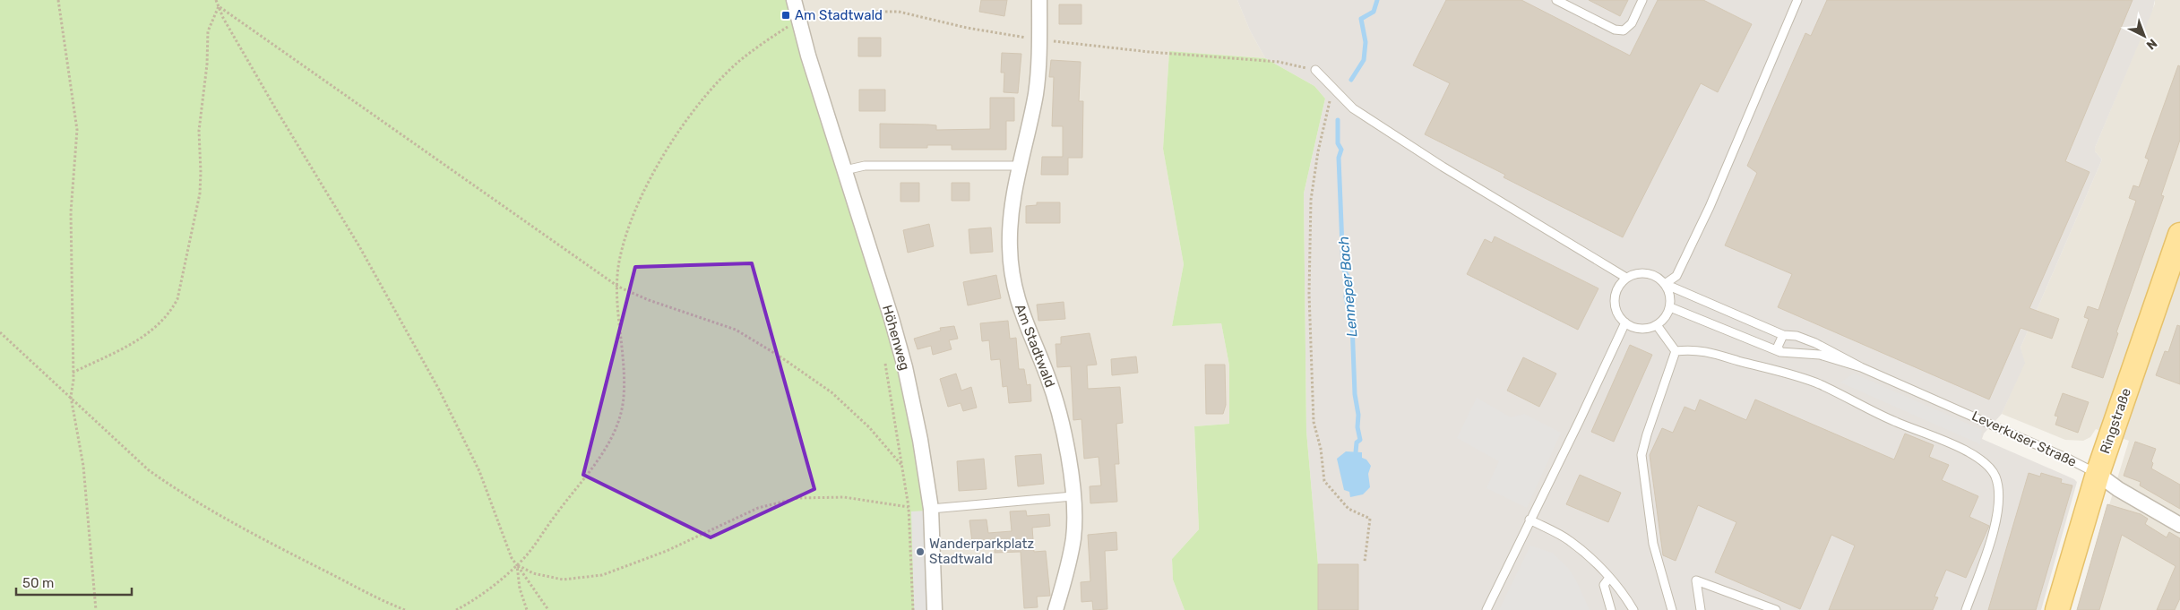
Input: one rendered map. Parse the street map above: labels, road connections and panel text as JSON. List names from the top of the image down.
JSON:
{
  "streets": {
    "main road": ["Ringstraße"],
    "street": ["Höhenweg", "Am Stadtwald", "Leverkuser Straße"]
  },
  "crossings": [
    ["Ringstraße", "Leverkuser Straße"]
  ],
  "water": ["Lenneper Bach"],
  "places": {
    "transit": ["Am Stadtwald"],
    "other": ["Wanderparkplatz Stadtwald"]
  },
  "scale_bar": "50 m",
  "north": "bottom right"
}
